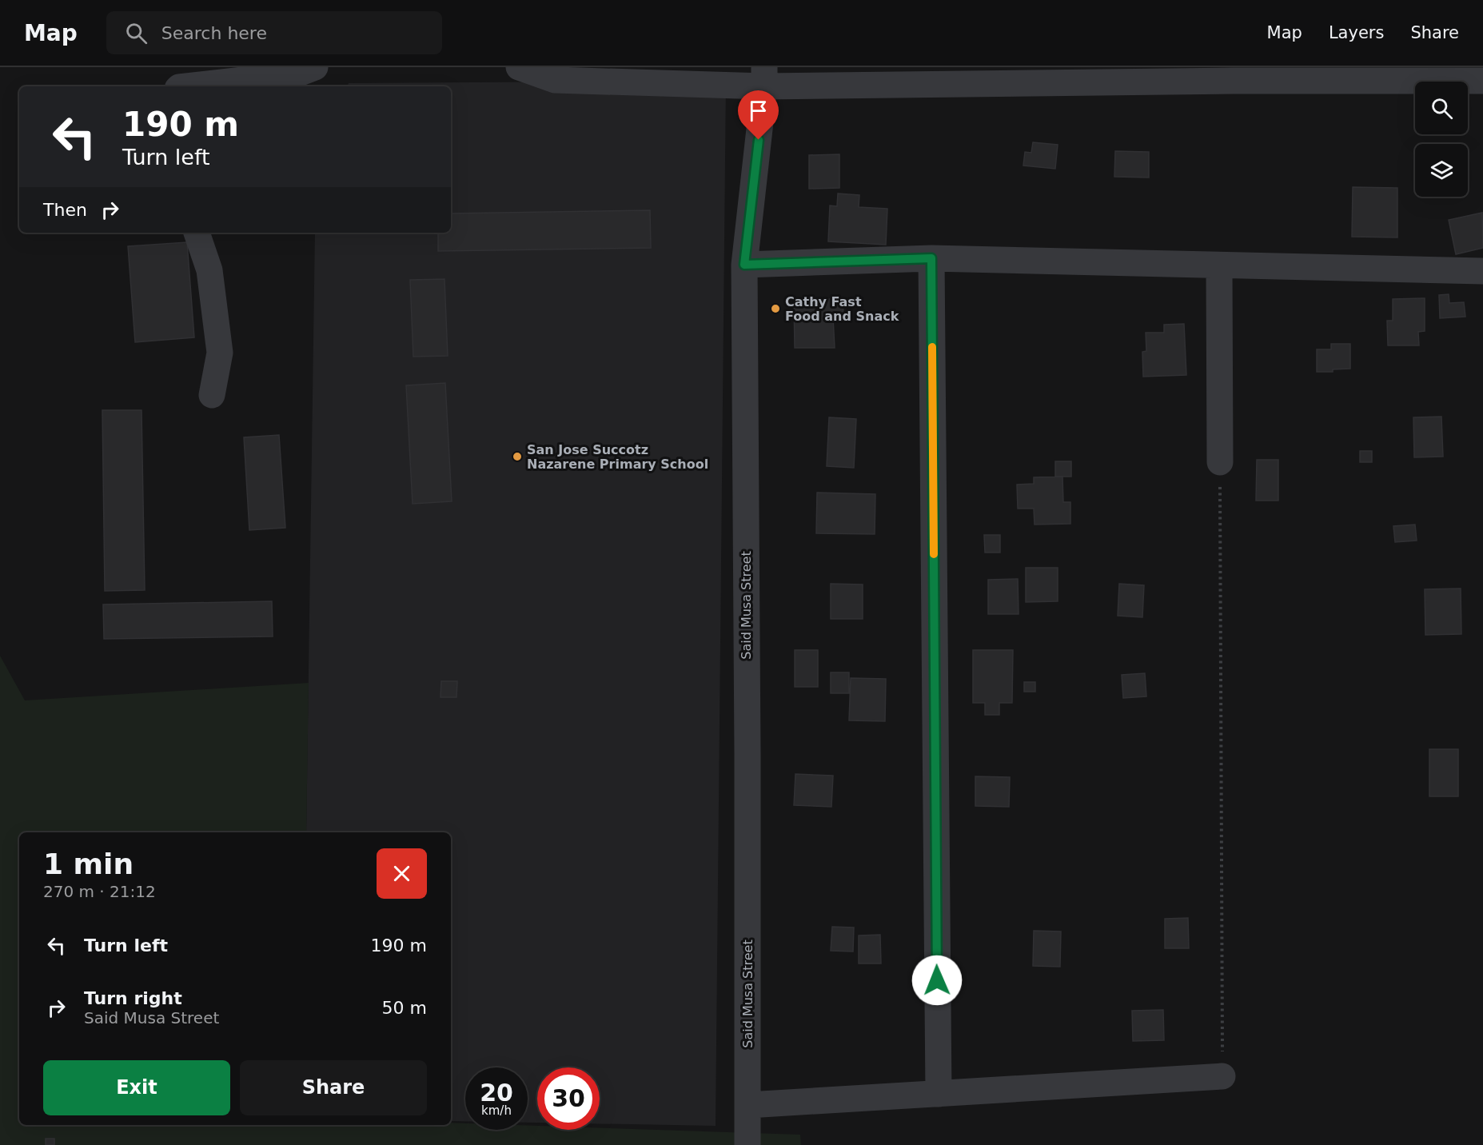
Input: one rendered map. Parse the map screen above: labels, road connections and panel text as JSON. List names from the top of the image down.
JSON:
{
  "streets": {
    "street": ["Said Musa Street"]
  },
  "places": ["Cathy Fast Food and Snack", "San Jose Succotz Nazarene Primary School"],
  "page": {
    "header": "Map",
    "search": "Search here",
    "nav": ["Map", "Layers", "Share"],
    "turn": ["190 m", "Turn left"],
    "then": "Then",
    "heading": ["1 min", "270 m · 21:12"],
    "list": [
      {
        "name": "Turn left",
        "value": "190 m"
      },
      {
        "name": "Turn right",
        "note": "Said Musa Street",
        "value": "50 m"
      }
    ],
    "buttons": ["Exit", "Share"],
    "speed": "20 km/h",
    "limit": "30"
  }
}
